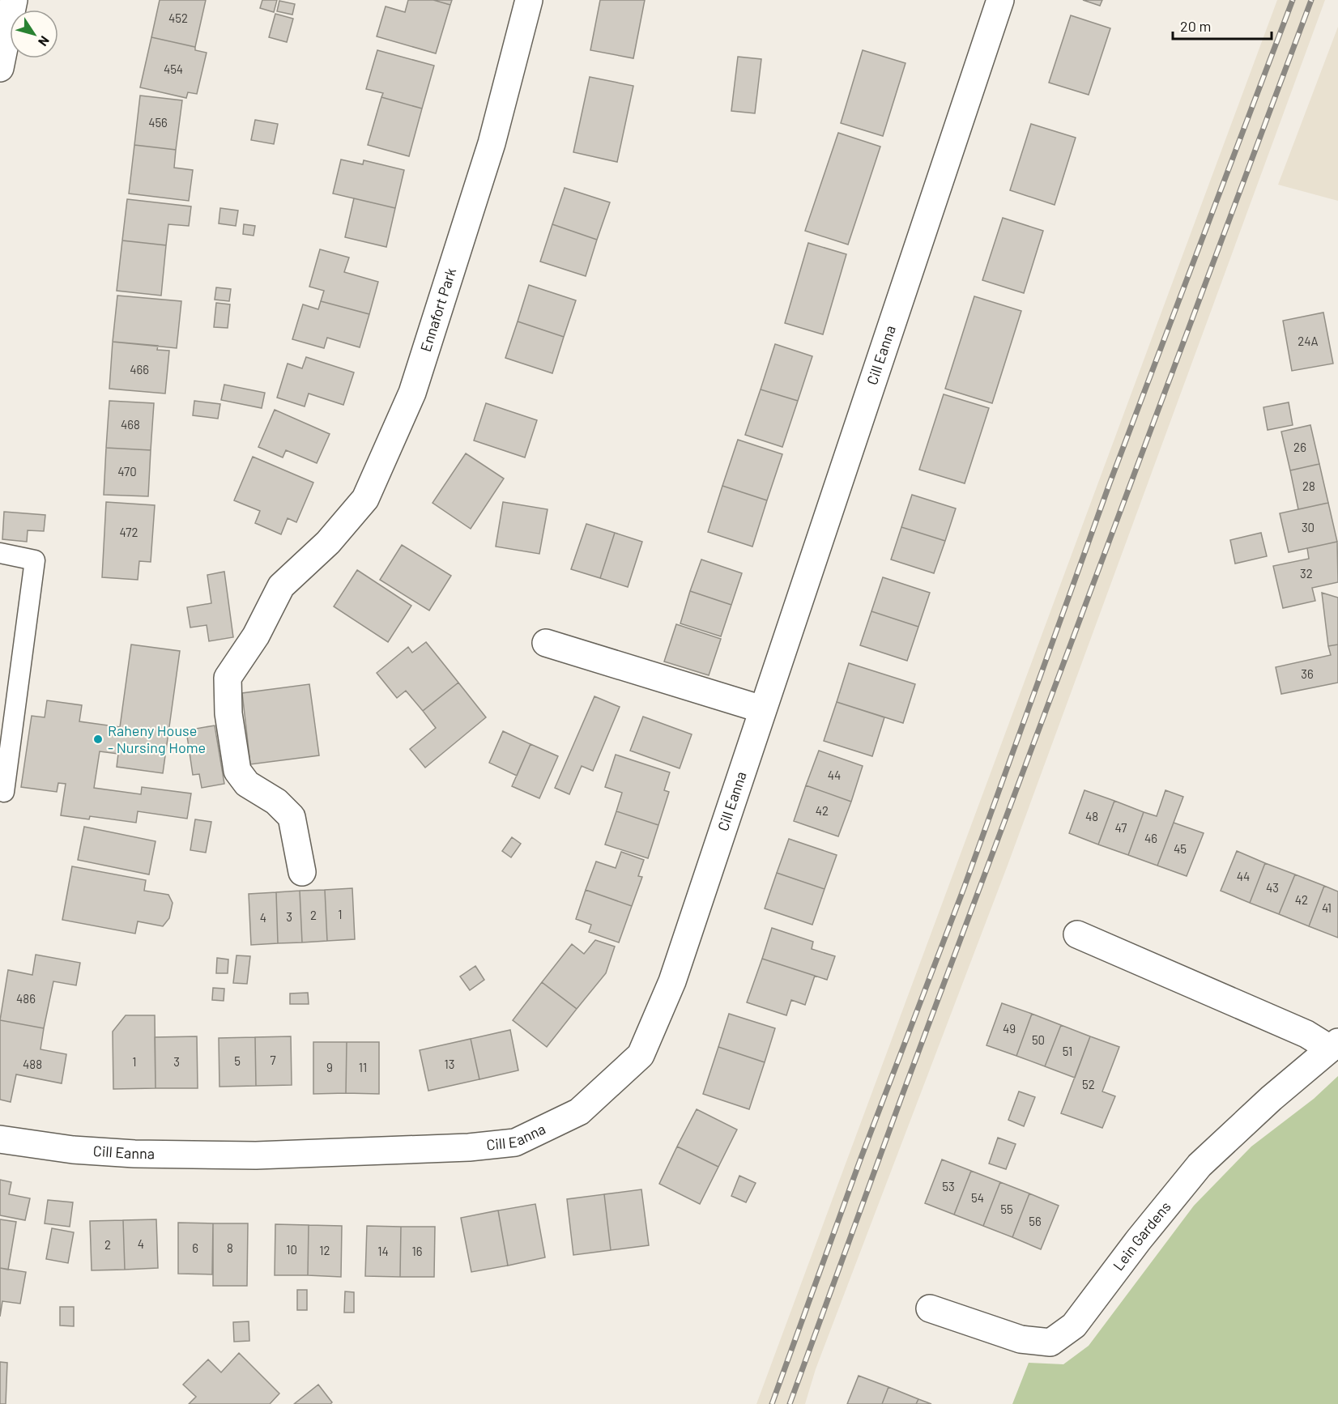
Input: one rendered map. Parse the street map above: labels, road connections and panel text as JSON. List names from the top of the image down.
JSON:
{
  "streets": {
    "street": ["Ennafort Park", "Cill Eanna", "Lein Gardens"]
  },
  "places": ["Raheny House - Nursing Home"],
  "house_numbers": [
    "452",
    "454",
    "456",
    "24A",
    "466",
    "468",
    "26",
    "470",
    "28",
    "30",
    "472",
    "32",
    "36",
    "44",
    "42",
    "48",
    "47",
    "46",
    "45",
    "44",
    "43",
    "42",
    "41",
    "1",
    "2",
    "3",
    "4",
    "486",
    "49",
    "50",
    "51",
    "7",
    "5",
    "1",
    "3",
    "488",
    "13",
    "9",
    "11",
    "52",
    "53",
    "54",
    "55",
    "56",
    "4",
    "2",
    "6",
    "8",
    "10",
    "12",
    "14",
    "16"
  ],
  "scale_bar": "20 m",
  "north": "bottom right"
}
